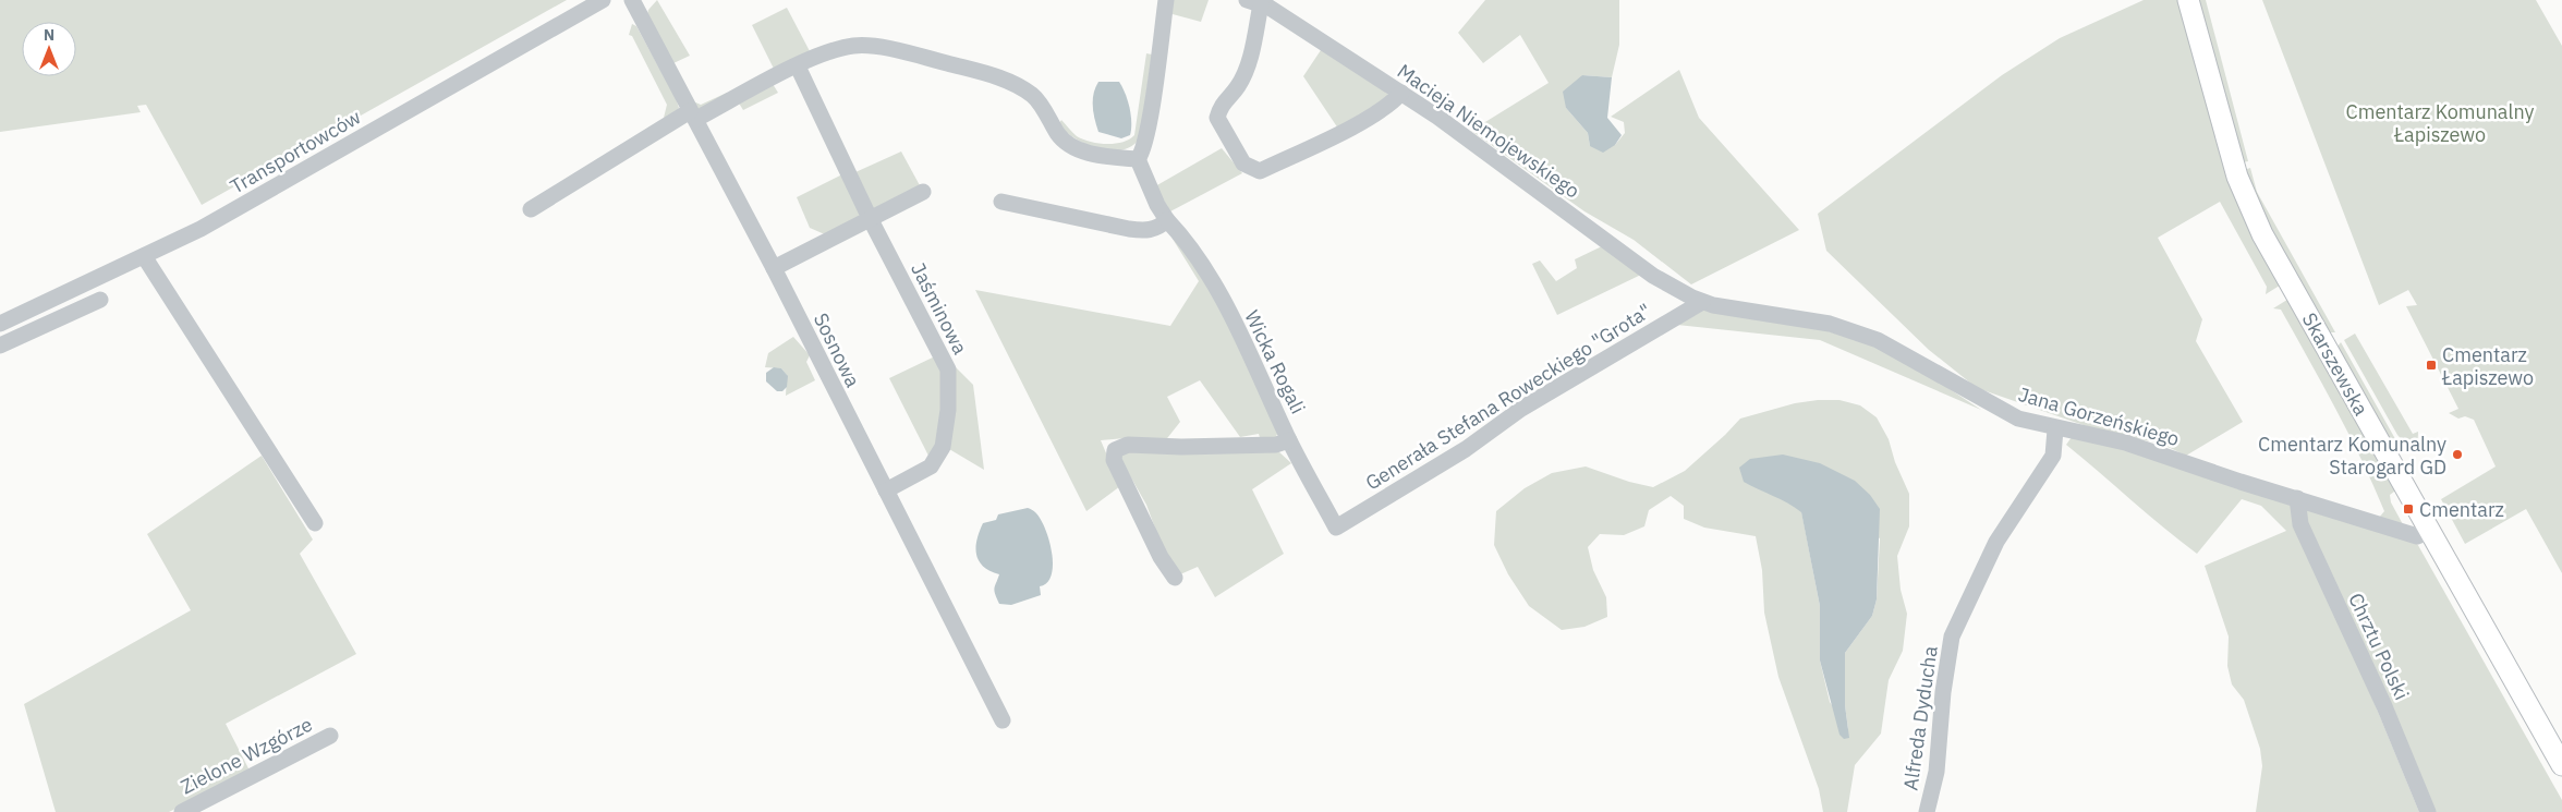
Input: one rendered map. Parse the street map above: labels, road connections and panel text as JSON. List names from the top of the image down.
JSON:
{
  "streets": {
    "main road": ["Skarszewska"],
    "street": [
      "Macieja Niemojewskiego",
      "Transportowców",
      "Jaśminowa",
      "Sosnowa",
      "Wicka Rogali",
      "Generała Stefana Roweckiego \"Grota\"",
      "Jana Gorzeńskiego",
      "Chrztu Polski",
      "Alfreda Dyducha",
      "Zielone Wzgórze"
    ]
  },
  "crossings": [
    ["Macieja Niemojewskiego", "Generała Stefana Roweckiego \"Grota\""],
    ["Macieja Niemojewskiego", "Jana Gorzeńskiego"],
    ["Jaśminowa", "Sosnowa"],
    ["Wicka Rogali", "Generała Stefana Roweckiego \"Grota\""],
    ["Skarszewska", "Jana Gorzeńskiego"],
    ["Generała Stefana Roweckiego \"Grota\"", "Jana Gorzeńskiego"],
    ["Jana Gorzeńskiego", "Chrztu Polski"],
    ["Jana Gorzeńskiego", "Alfreda Dyducha"]
  ],
  "parks": ["Cmentarz Komunalny Łapiszewo"],
  "places": {
    "transit": ["Cmentarz Łapiszewo", "Cmentarz"],
    "other": ["Cmentarz Komunalny Starogard GD"]
  },
  "north": "top"
}
